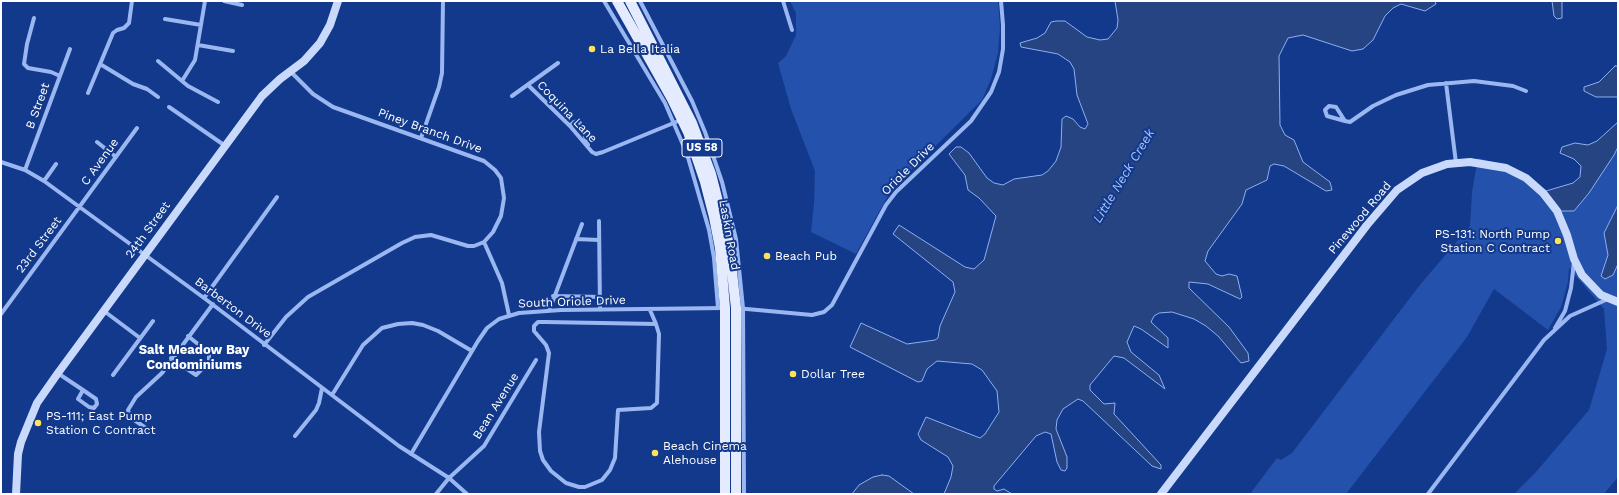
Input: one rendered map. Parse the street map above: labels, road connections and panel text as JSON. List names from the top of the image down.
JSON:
{
  "streets": {
    "main road": ["US 58", "Laskin Road"],
    "street": [
      "B Street",
      "Coquina Lane",
      "Piney Branch Drive",
      "C Avenue",
      "Oriole Drive",
      "Pinewood Road",
      "24th Street",
      "23rd Street",
      "South Oriole Drive",
      "Barberton Drive",
      "Bean Avenue"
    ]
  },
  "crossings": [
    ["B Street", "Barberton Drive"],
    ["Coquina Lane", "Laskin Road"],
    ["Piney Branch Drive", "24th Street"],
    ["C Avenue", "23rd Street"],
    ["C Avenue", "Barberton Drive"],
    ["Oriole Drive", "Laskin Road"],
    ["Oriole Drive", "South Oriole Drive"],
    ["24th Street", "Barberton Drive"],
    ["Laskin Road", "South Oriole Drive"],
    ["23rd Street", "Barberton Drive"],
    ["South Oriole Drive", "Barberton Drive"],
    ["Barberton Drive", "Bean Avenue"]
  ],
  "districts": ["Salt Meadow Bay Condominiums"],
  "water": ["Little Neck Creek"],
  "places": [
    "La Bella Italia",
    "PS-131: North Pump Station C Contract",
    "Beach Pub",
    "Dollar Tree",
    "PS-111; East Pump Station C Contract",
    "Beach Cinema Alehouse"
  ]
}
